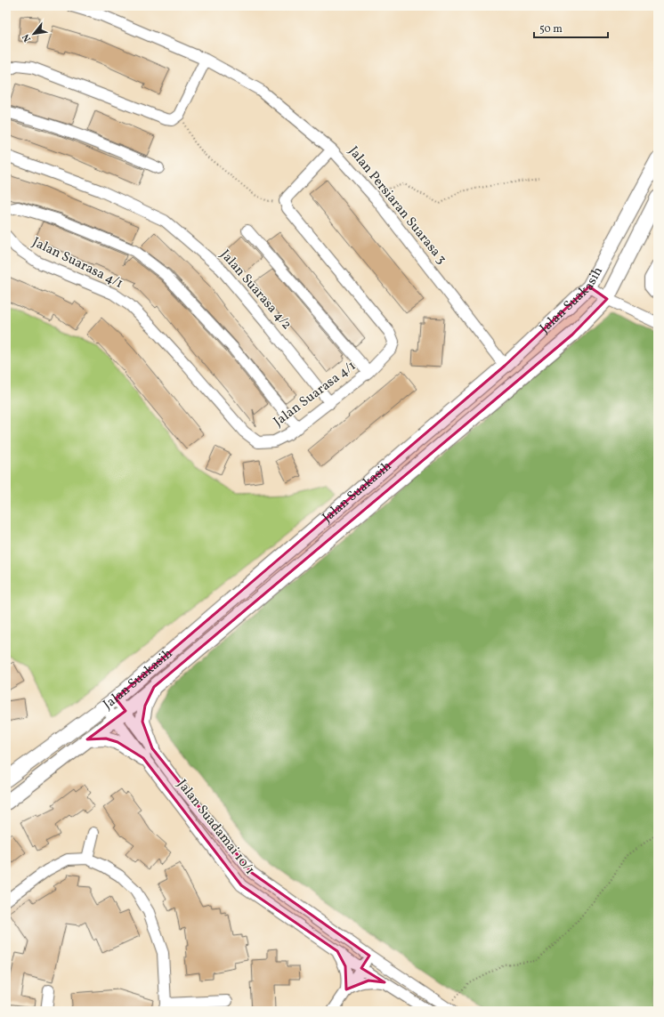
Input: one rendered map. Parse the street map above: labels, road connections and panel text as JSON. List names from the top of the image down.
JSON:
{
  "streets": {
    "main road": ["Jalan Suakasih"],
    "street": [
      "Jalan Persiaran Suarasa 3",
      "Jalan Suarasa 4/1",
      "Jalan Suarasa 4/2",
      "Jalan Suadamai 10/1"
    ]
  },
  "crossings": [
    ["Jalan Persiaran Suarasa 3", "Jalan Suakasih"],
    ["Jalan Suarasa 4/1", "Jalan Suarasa 4/2"],
    ["Jalan Suakasih", "Jalan Suadamai 10/1"]
  ],
  "scale_bar": "50 m",
  "north": "bottom left"
}
